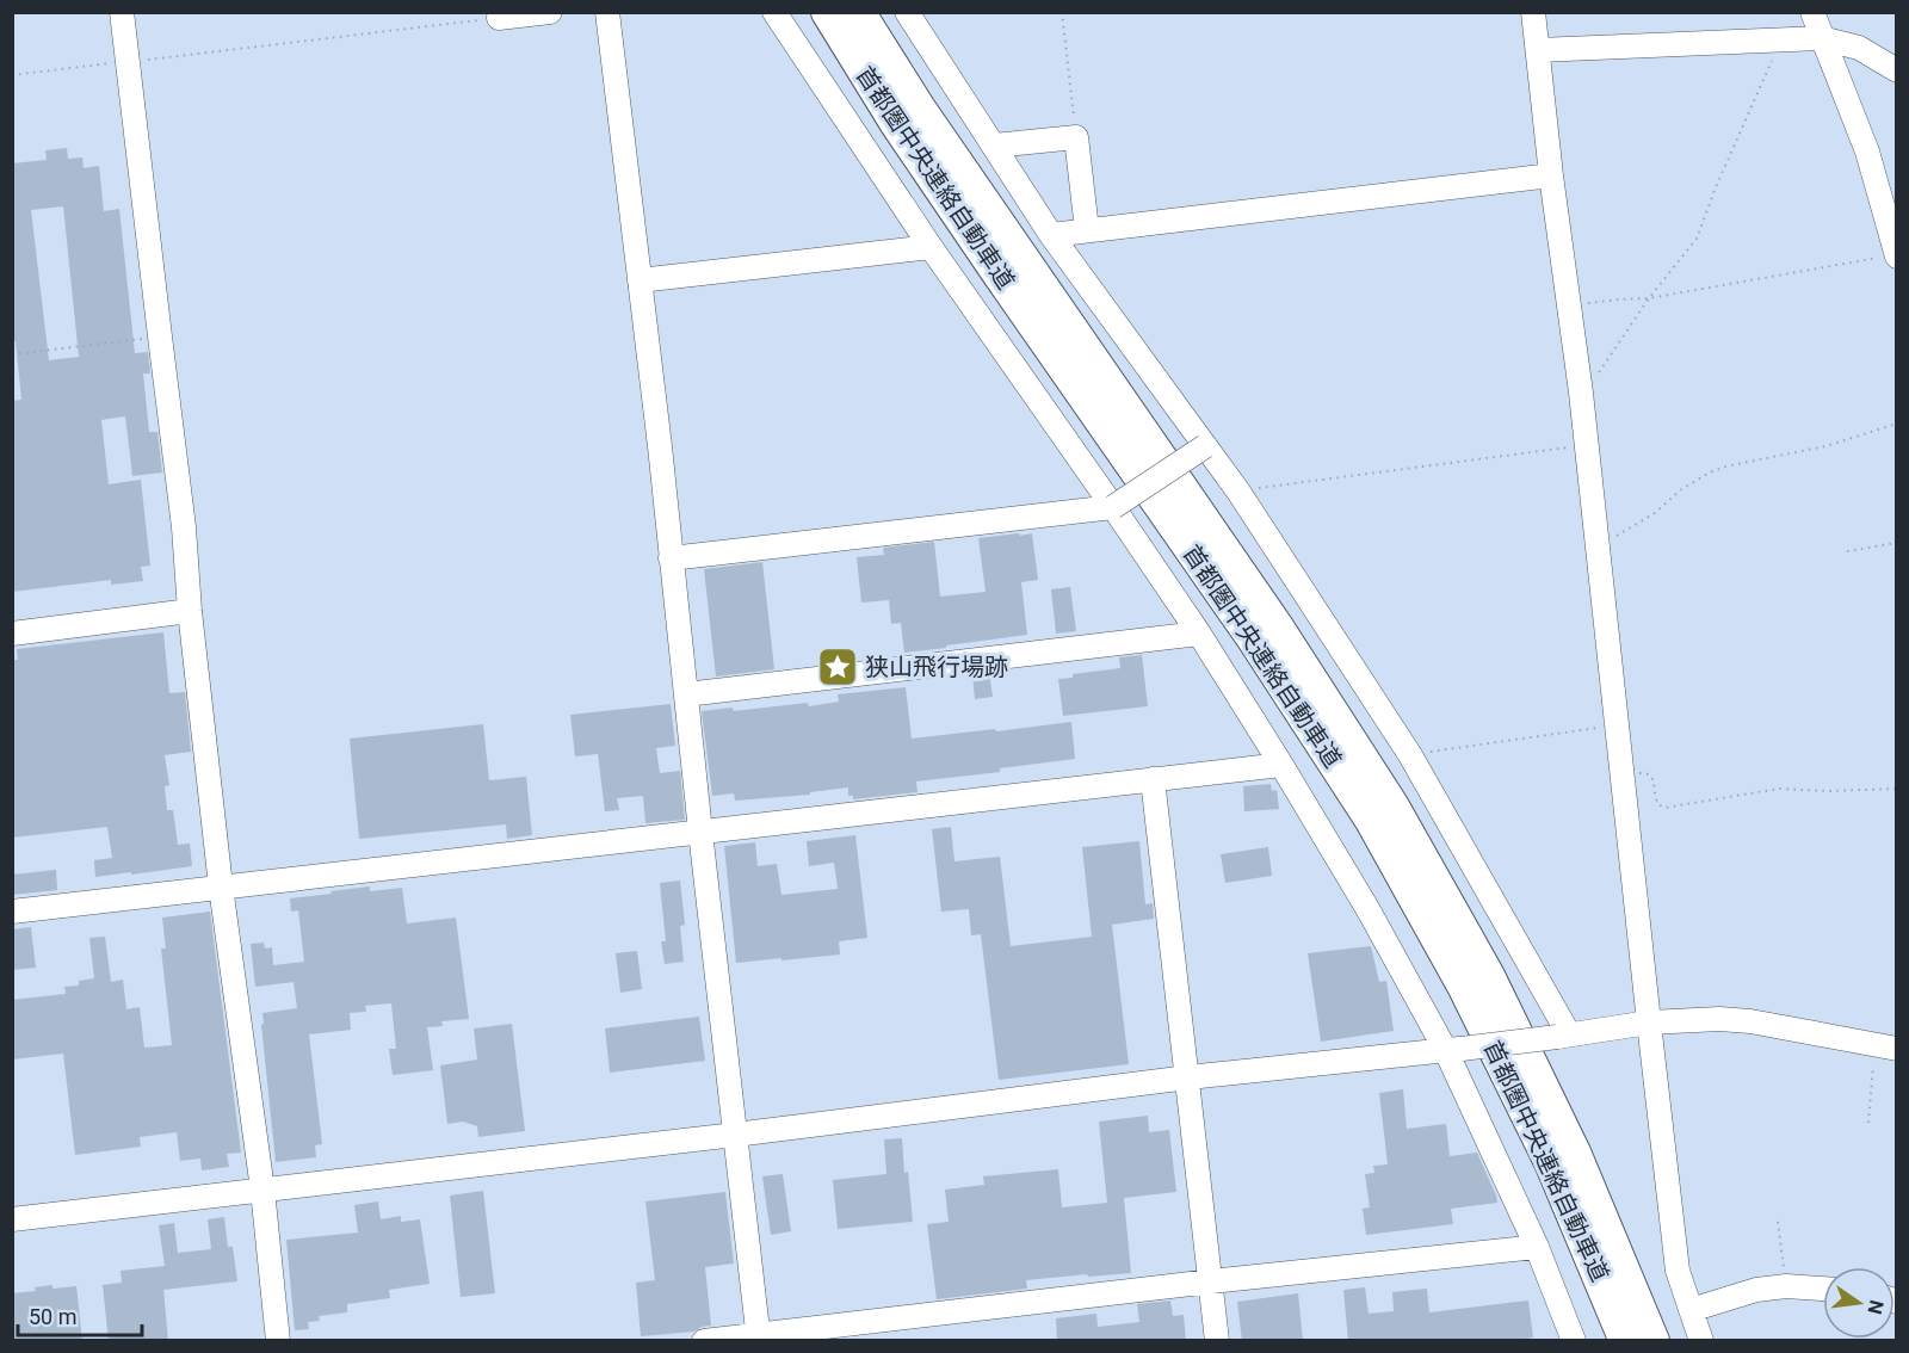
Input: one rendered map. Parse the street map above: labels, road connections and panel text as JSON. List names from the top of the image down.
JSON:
{
  "streets": {
    "highway": ["首都圏中央連絡自動車道"]
  },
  "places": {
    "place": ["狭山飛行場跡"]
  },
  "scale_bar": "50 m",
  "north": "right"
}
